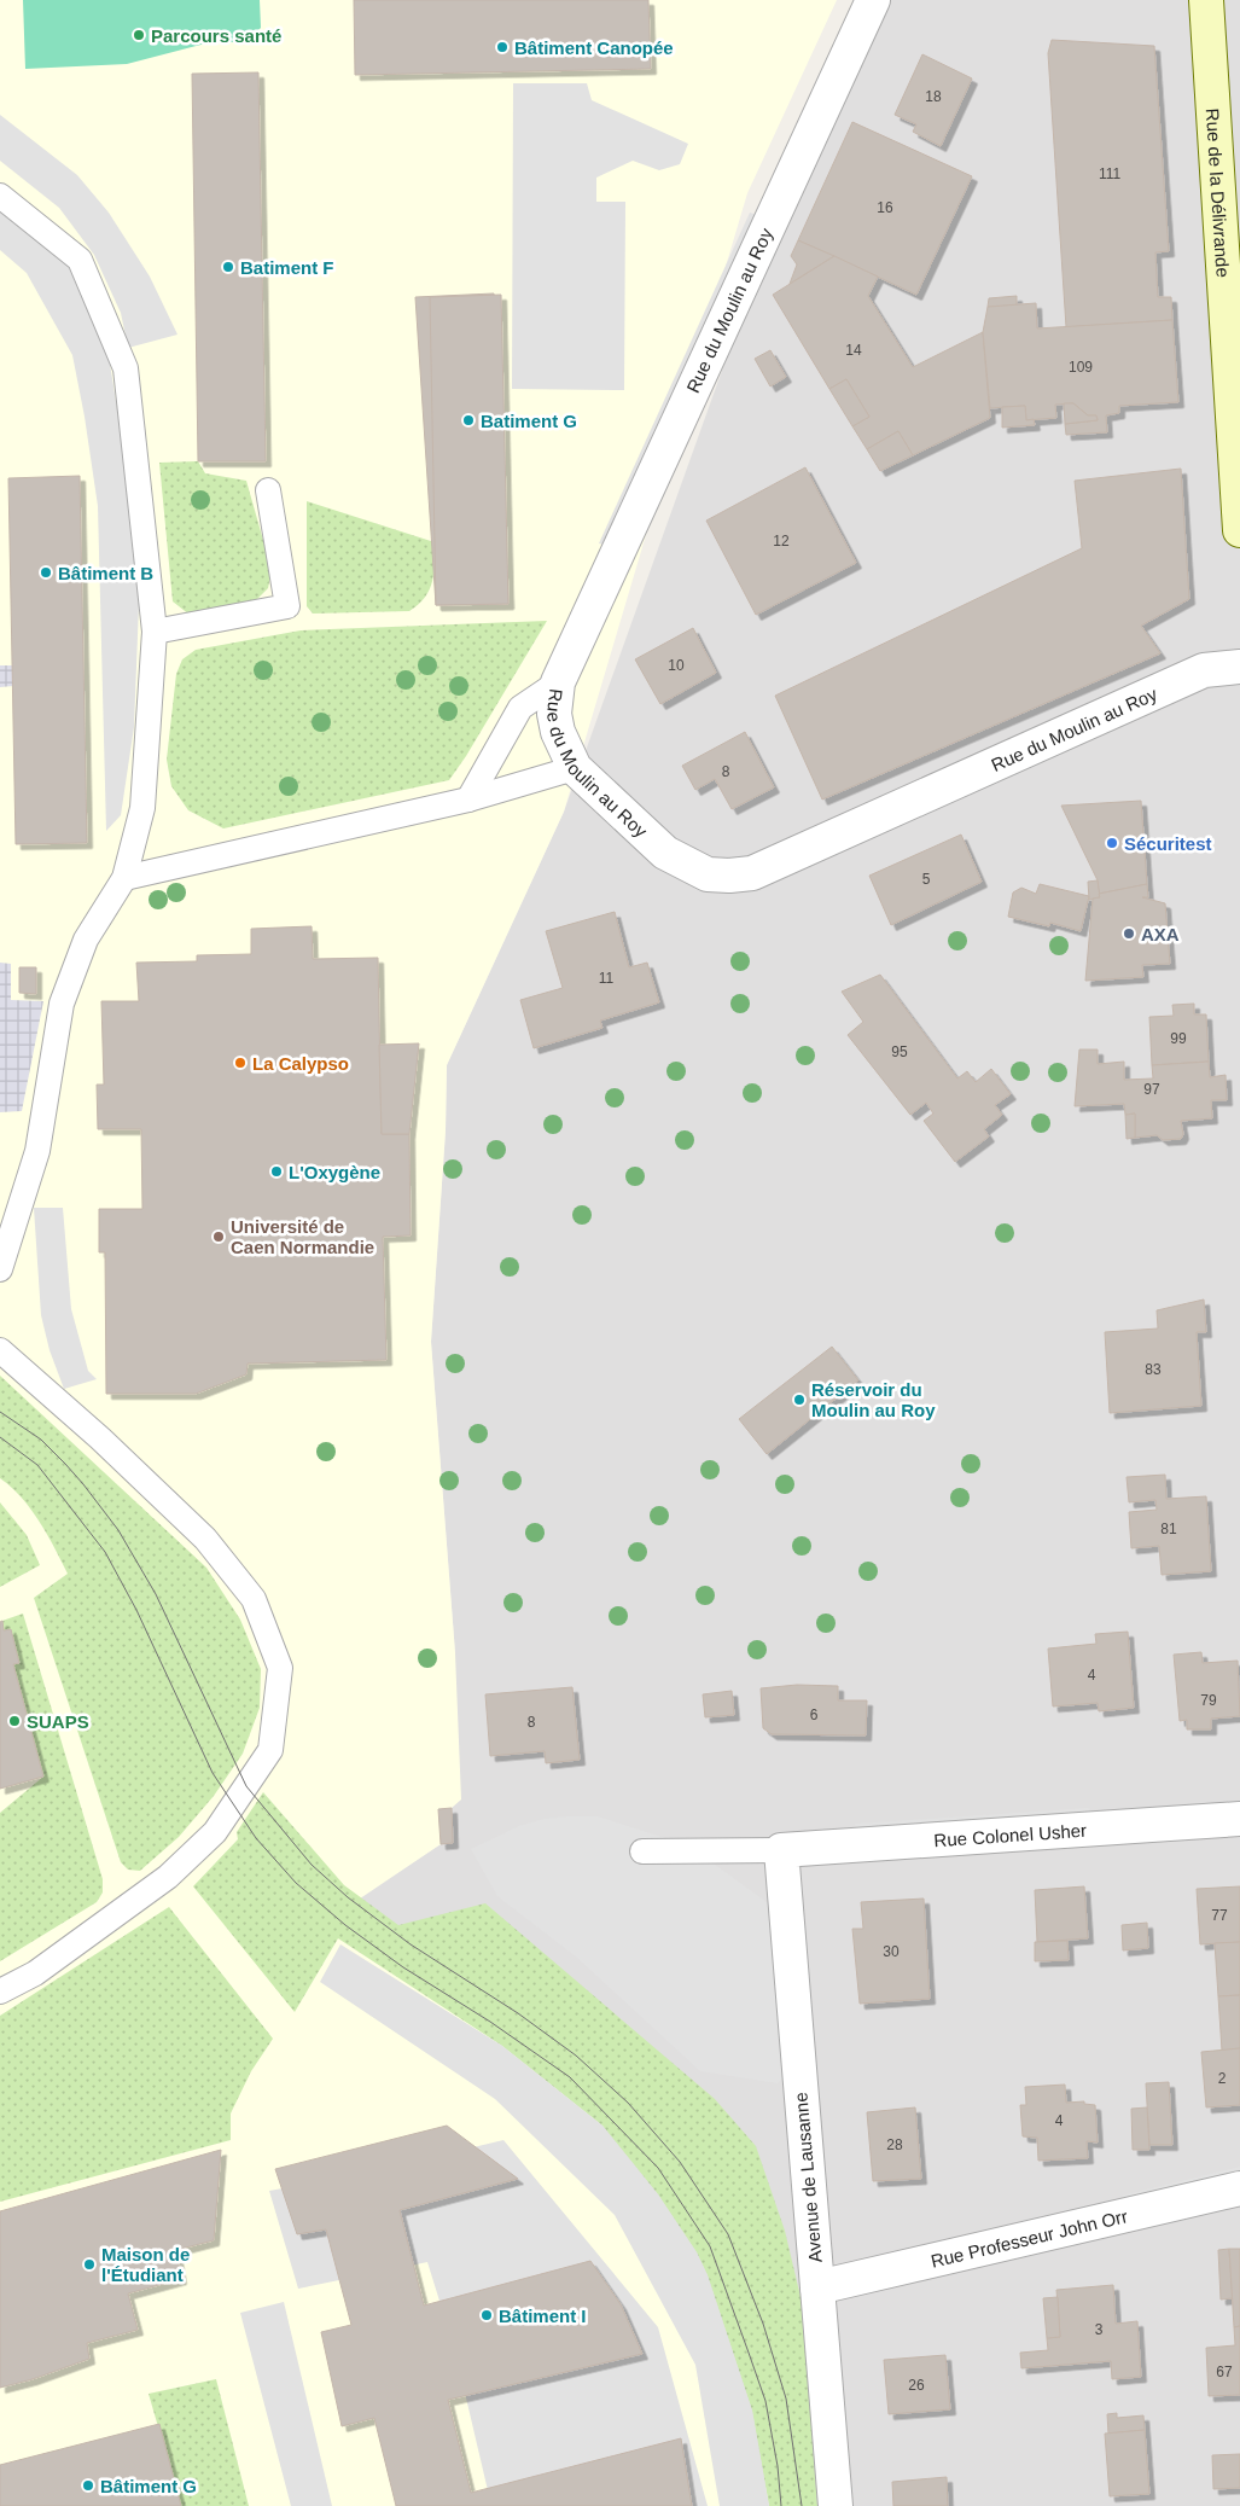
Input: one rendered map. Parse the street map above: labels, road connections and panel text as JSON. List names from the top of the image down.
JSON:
{
  "streets": {
    "main road": ["Rue de la Délivrande"],
    "street": [
      "Rue du Moulin au Roy",
      "Rue Colonel Usher",
      "Avenue de Lausanne",
      "Rue Professeur John Orr"
    ]
  },
  "crossings": [
    ["Rue Colonel Usher", "Avenue de Lausanne"],
    ["Avenue de Lausanne", "Rue Professeur John Orr"]
  ],
  "places": [
    "Parcours santé",
    "Bâtiment Canopée",
    "Batiment F",
    "Batiment G",
    "Bâtiment B",
    "Sécuritest",
    "AXA",
    "La Calypso",
    "L'Oxygène",
    "Université de Caen Normandie",
    "Réservoir du Moulin au Roy",
    "SUAPS",
    "Maison de l'Étudiant",
    "Bâtiment I",
    "Bâtiment G"
  ],
  "house_numbers": [
    "18",
    "111",
    "16",
    "14",
    "109",
    "12",
    "10",
    "8",
    "5",
    "11",
    "99",
    "95",
    "97",
    "83",
    "81",
    "4",
    "79",
    "6",
    "8",
    "77",
    "30",
    "2",
    "4",
    "28",
    "3",
    "67",
    "26"
  ]
}
